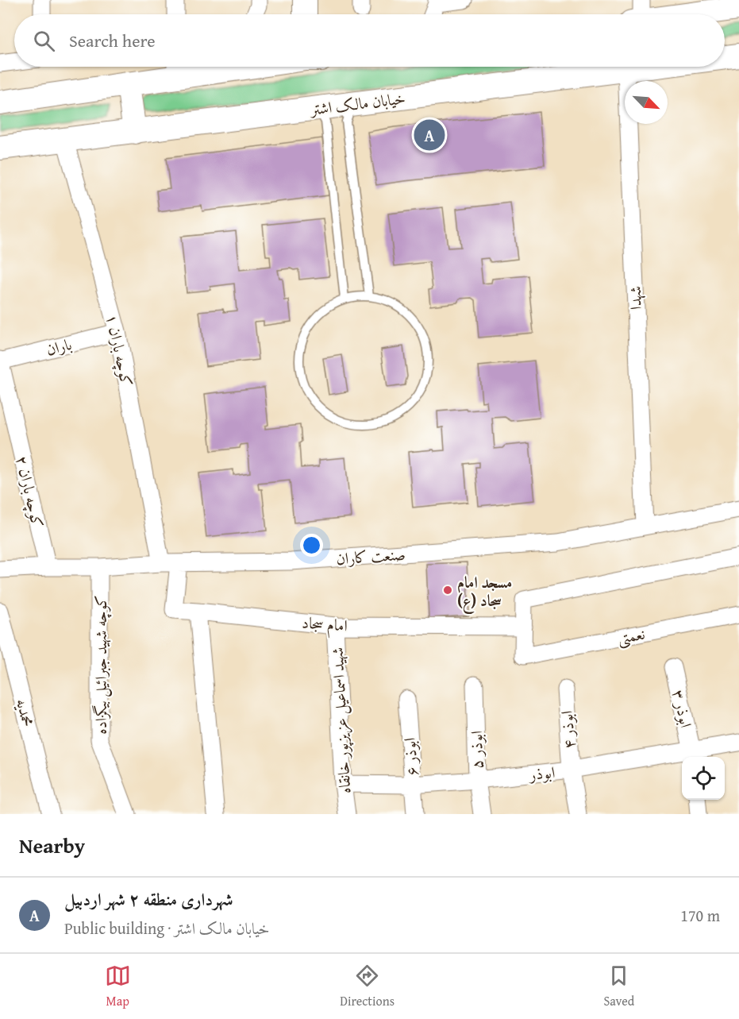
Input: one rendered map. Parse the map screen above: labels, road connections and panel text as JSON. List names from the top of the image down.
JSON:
{
  "streets": {
    "main road": ["خیابان مالک اشتر"],
    "street": [
      "شهدا",
      "باران",
      "کوچه باران ۱",
      "کوچه باران ۲",
      "صنعت کاران",
      "امام سجاد",
      "نعمتی",
      "کوچه شهید جبرائیل بیگزاده",
      "ابوذر ۳",
      "محمدیه",
      "شهید اسماعیل عزیزپور خانقاه",
      "ابوذر ۴",
      "ابوذر ۵",
      "ابوذر ۶",
      "ابوذر"
    ]
  },
  "crossings": [
    ["خیابان مالک اشتر", "شهدا"],
    ["خیابان مالک اشتر", "کوچه باران ۱"],
    ["شهدا", "صنعت کاران"],
    ["باران", "کوچه باران ۱"],
    ["باران", "کوچه باران ۲"],
    ["کوچه باران ۱", "صنعت کاران"],
    ["کوچه باران ۲", "صنعت کاران"],
    ["صنعت کاران", "امام سجاد"],
    ["صنعت کاران", "کوچه شهید جبرائیل بیگزاده"],
    ["امام سجاد", "نعمتی"],
    ["امام سجاد", "شهید اسماعیل عزیزپور خانقاه"],
    ["ابوذر ۳", "ابوذر"],
    ["شهید اسماعیل عزیزپور خانقاه", "ابوذر"],
    ["ابوذر ۴", "ابوذر"],
    ["ابوذر ۵", "ابوذر"],
    ["ابوذر ۶", "ابوذر"]
  ],
  "places": ["مسجد امام سجاد (ع)"],
  "north": "bottom right",
  "page": {
    "search": "Search here",
    "pins": "A",
    "heading": "Nearby",
    "list": [
      {
        "mark": "A",
        "name": "شهرداری منطقه ۲ شهر اردبیل",
        "note": "Public building · خیابان مالک اشتر",
        "value": "170 m"
      }
    ],
    "nav": ["Map", "Directions", "Saved"]
  }
}
